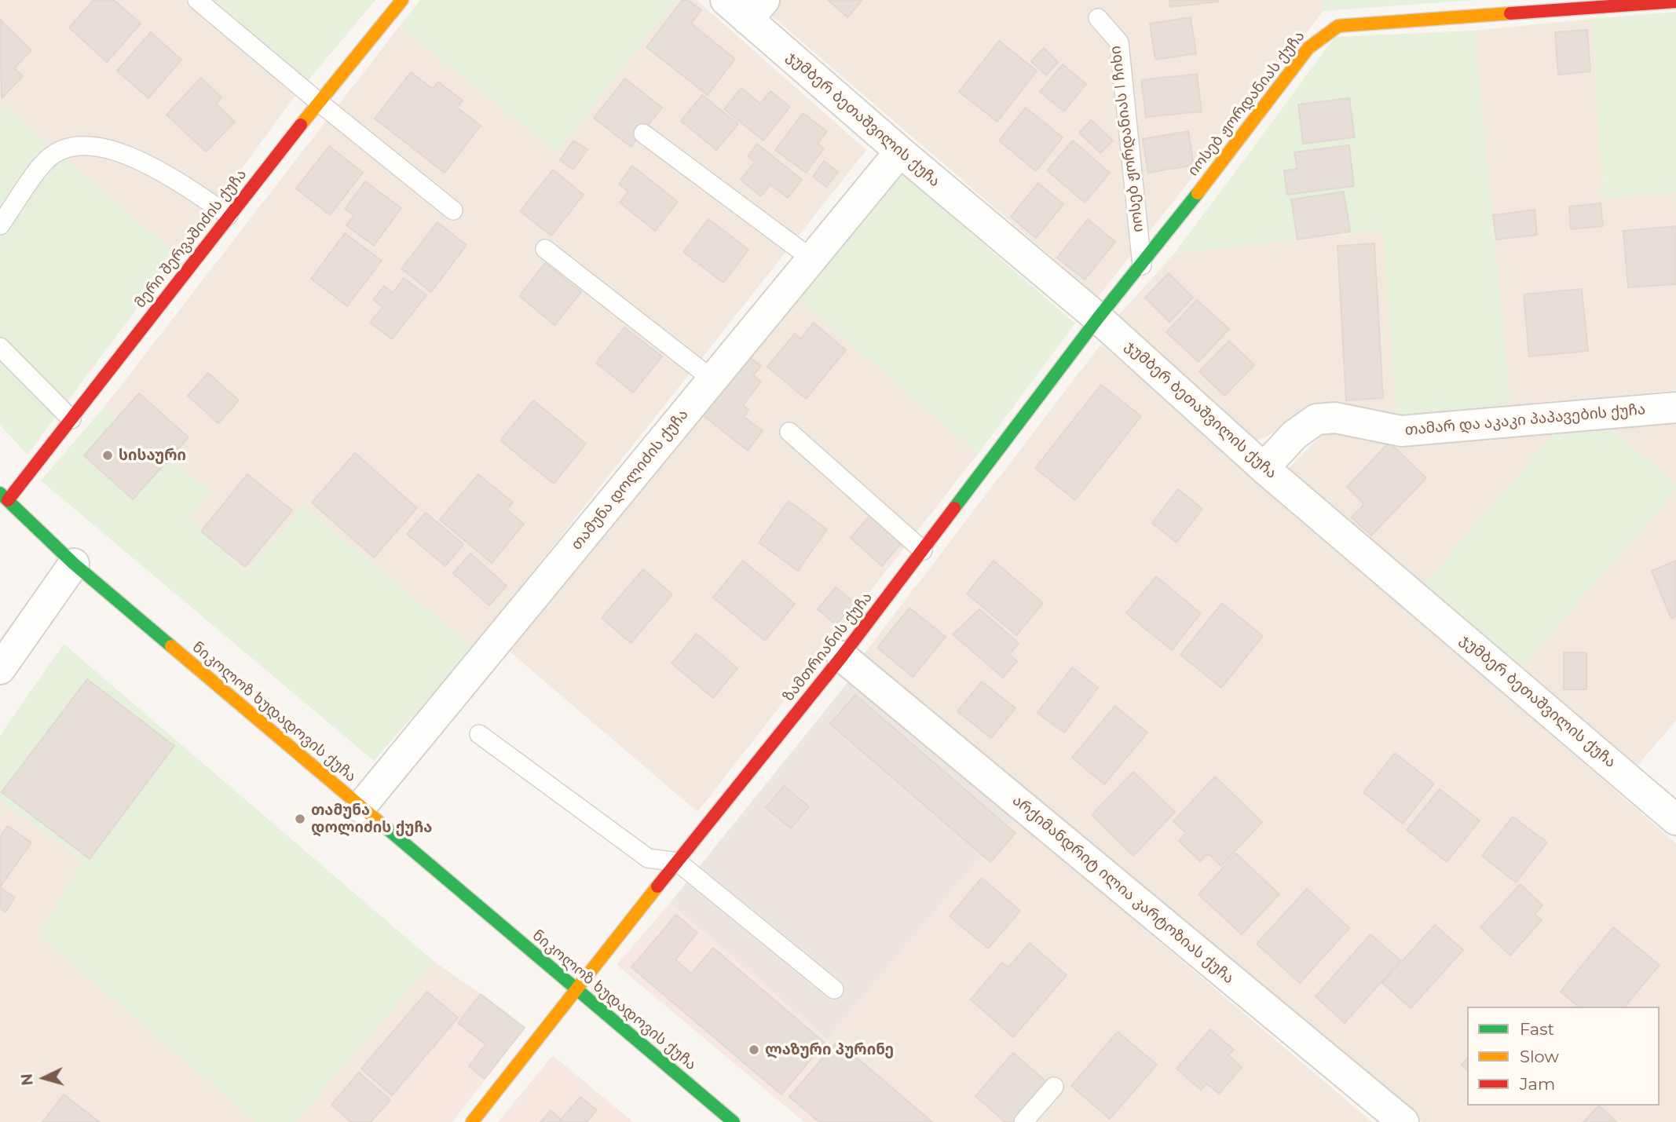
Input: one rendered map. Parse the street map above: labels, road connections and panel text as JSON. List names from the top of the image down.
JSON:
{
  "streets": {
    "street": [
      "იოსებ ჟორდანიას ქუჩა",
      "ჯუმბერ ბეთაშვილის ქუჩა",
      "მერი შერვაშიძის ქუჩა",
      "თამარ და აკაკი პაპავების ქუჩა",
      "თამუნა დოლიძის ქუჩა",
      "ზამთრიანის ქუჩა",
      "ნიკოლოზ ხუდადოვის ქუჩა",
      "არქიმანდრიტ ილია კარტოზიას ქუჩა"
    ],
    "lane": ["იოსებ ჟორდანიას I ჩიხი"]
  },
  "crossings": [
    ["იოსებ ჟორდანიას ქუჩა", "ჯუმბერ ბეთაშვილის ქუჩა"],
    ["იოსებ ჟორდანიას ქუჩა", "იოსებ ჟორდანიას I ჩიხი"],
    ["იოსებ ჟორდანიას ქუჩა", "ზამთრიანის ქუჩა"],
    ["ჯუმბერ ბეთაშვილის ქუჩა", "თამარ და აკაკი პაპავების ქუჩა"],
    ["ჯუმბერ ბეთაშვილის ქუჩა", "თამუნა დოლიძის ქუჩა"],
    ["ჯუმბერ ბეთაშვილის ქუჩა", "ზამთრიანის ქუჩა"],
    ["მერი შერვაშიძის ქუჩა", "ნიკოლოზ ხუდადოვის ქუჩა"],
    ["თამუნა დოლიძის ქუჩა", "ნიკოლოზ ხუდადოვის ქუჩა"],
    ["ზამთრიანის ქუჩა", "ნიკოლოზ ხუდადოვის ქუჩა"],
    ["ზამთრიანის ქუჩა", "არქიმანდრიტ ილია კარტოზიას ქუჩა"]
  ],
  "places": ["სისაური", "თამუნა დოლიძის ქუჩა", "ლაზური პურინე"],
  "legend": ["Fast", "Slow", "Jam"],
  "north": "left"
}
